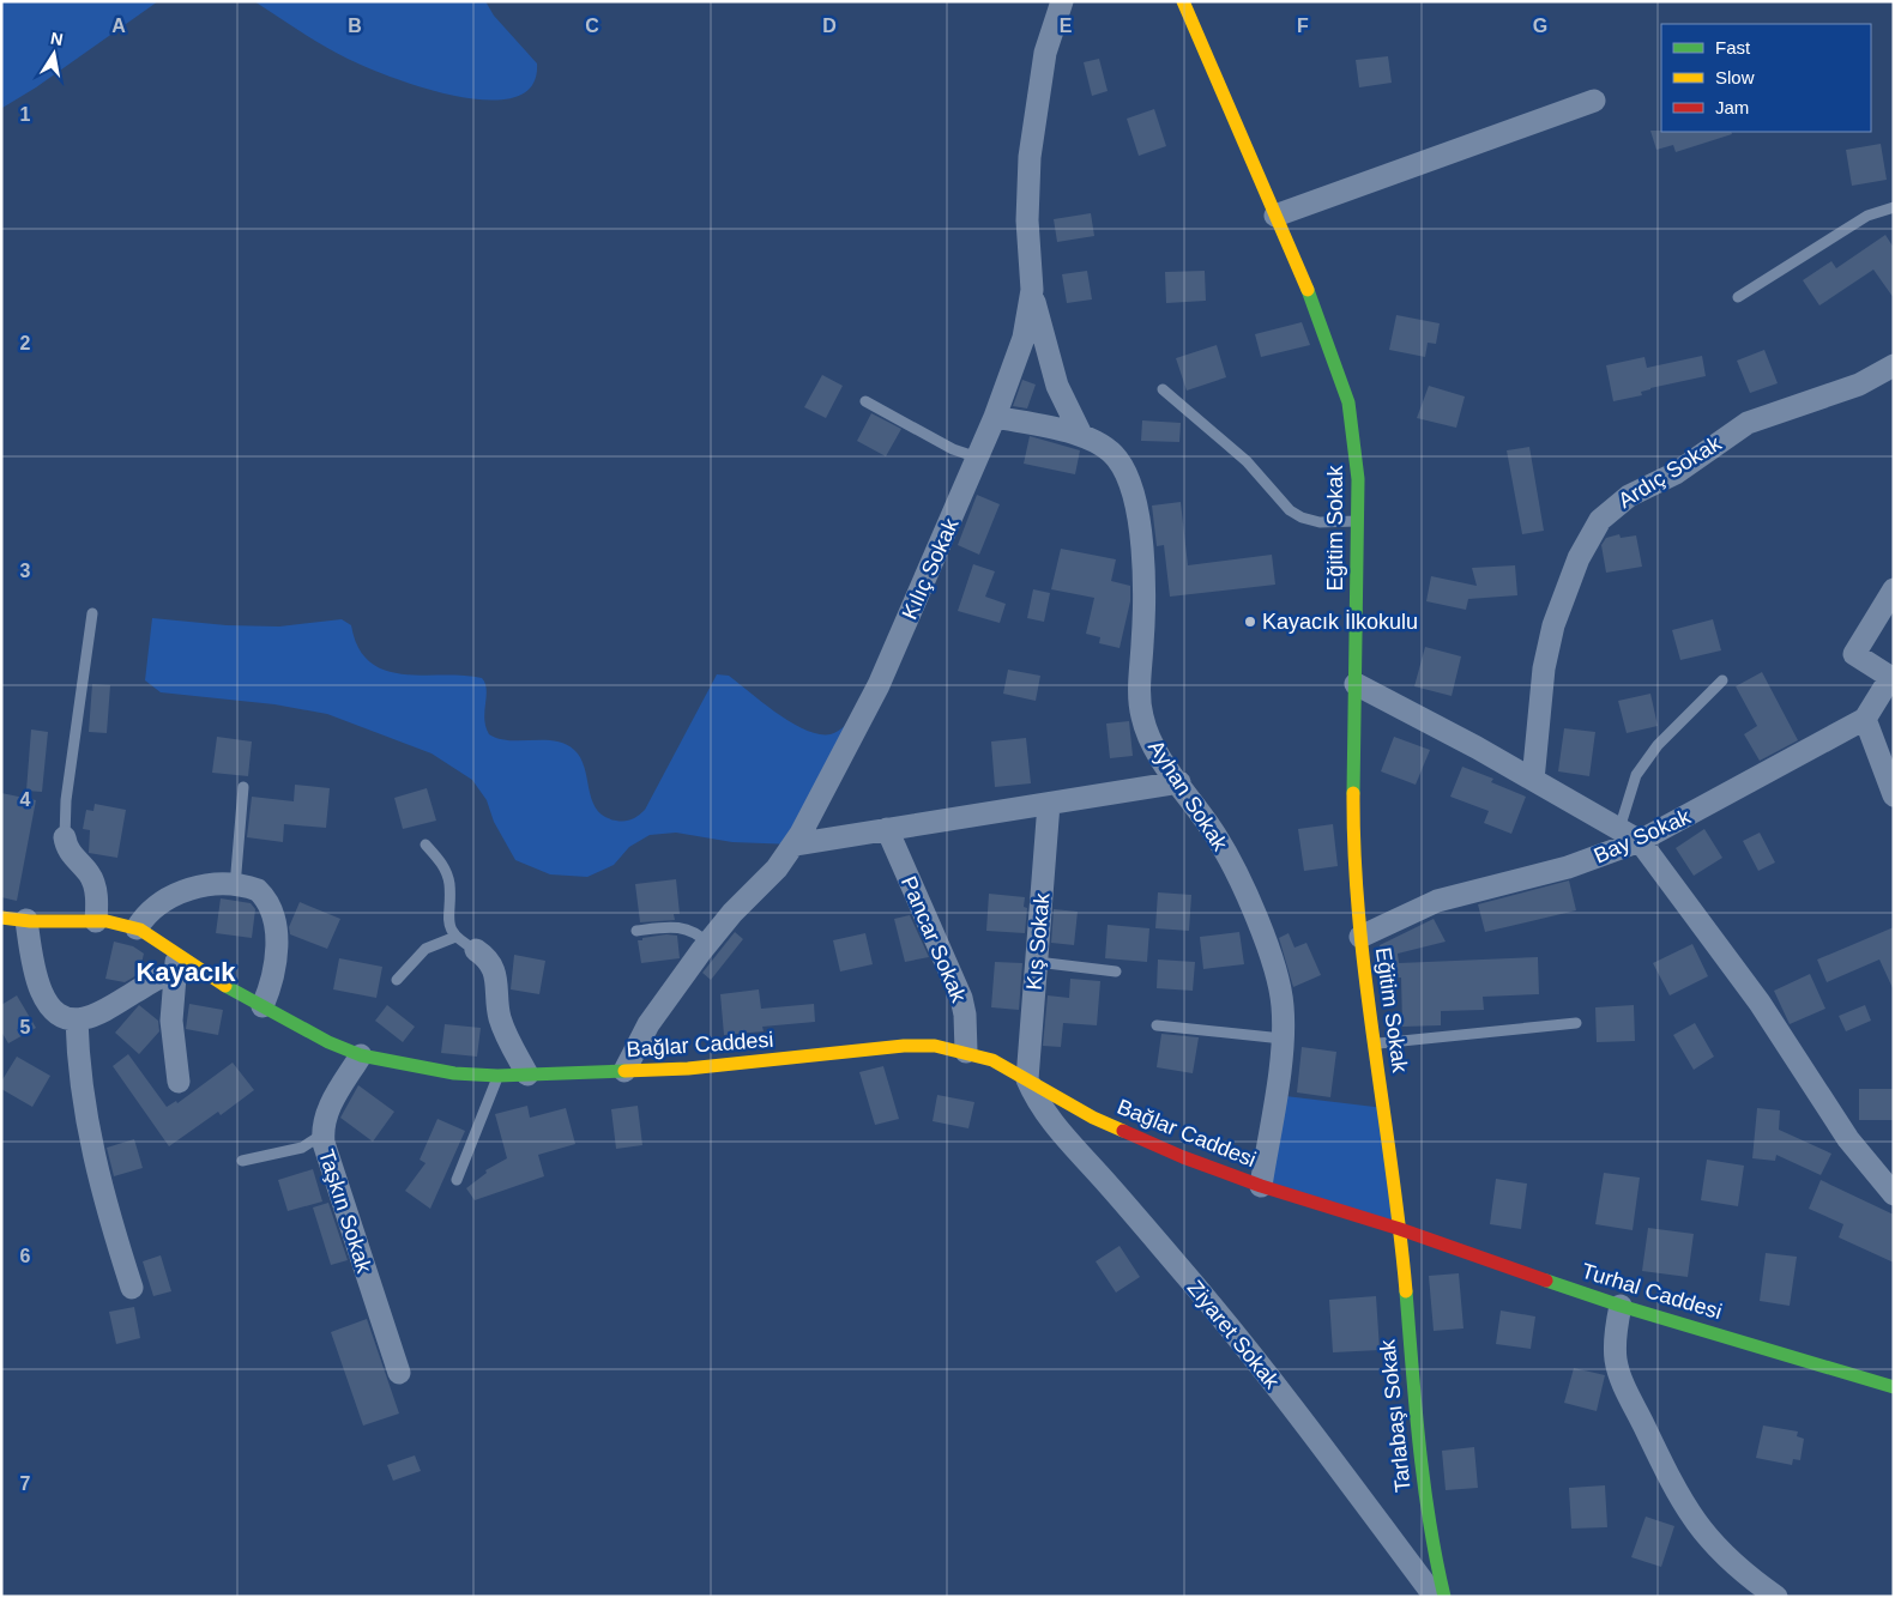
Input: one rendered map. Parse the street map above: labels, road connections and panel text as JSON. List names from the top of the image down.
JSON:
{
  "streets": {
    "street": [
      "Ardıç Sokak",
      "Eğitim Sokak",
      "Kılıç Sokak",
      "Ayhan Sokak",
      "Bay Sokak",
      "Pancar Sokak",
      "Kış Sokak",
      "Bağlar Caddesi",
      "Taşkın Sokak",
      "Turhal Caddesi",
      "Ziyaret Sokak",
      "Tarlabaşı Sokak"
    ]
  },
  "crossings": [
    ["Eğitim Sokak", "Bay Sokak"],
    ["Eğitim Sokak", "Bağlar Caddesi"],
    ["Eğitim Sokak", "Turhal Caddesi"],
    ["Eğitim Sokak", "Tarlabaşı Sokak"],
    ["Kılıç Sokak", "Ayhan Sokak"],
    ["Kılıç Sokak", "Bağlar Caddesi"],
    ["Ayhan Sokak", "Bağlar Caddesi"],
    ["Pancar Sokak", "Bağlar Caddesi"],
    ["Kış Sokak", "Bağlar Caddesi"],
    ["Kış Sokak", "Ziyaret Sokak"],
    ["Bağlar Caddesi", "Taşkın Sokak"],
    ["Bağlar Caddesi", "Turhal Caddesi"],
    ["Bağlar Caddesi", "Ziyaret Sokak"],
    ["Bağlar Caddesi", "Tarlabaşı Sokak"],
    ["Turhal Caddesi", "Tarlabaşı Sokak"]
  ],
  "districts": ["Kayacık"],
  "places": ["Kayacık İlkokulu"],
  "legend": ["Fast", "Slow", "Jam"],
  "north": "top",
  "grid": {
    "columns": [
      "A",
      "B",
      "C",
      "D",
      "E",
      "F",
      "G"
    ],
    "rows": [
      "1",
      "2",
      "3",
      "4",
      "5",
      "6",
      "7"
    ]
  }
}
